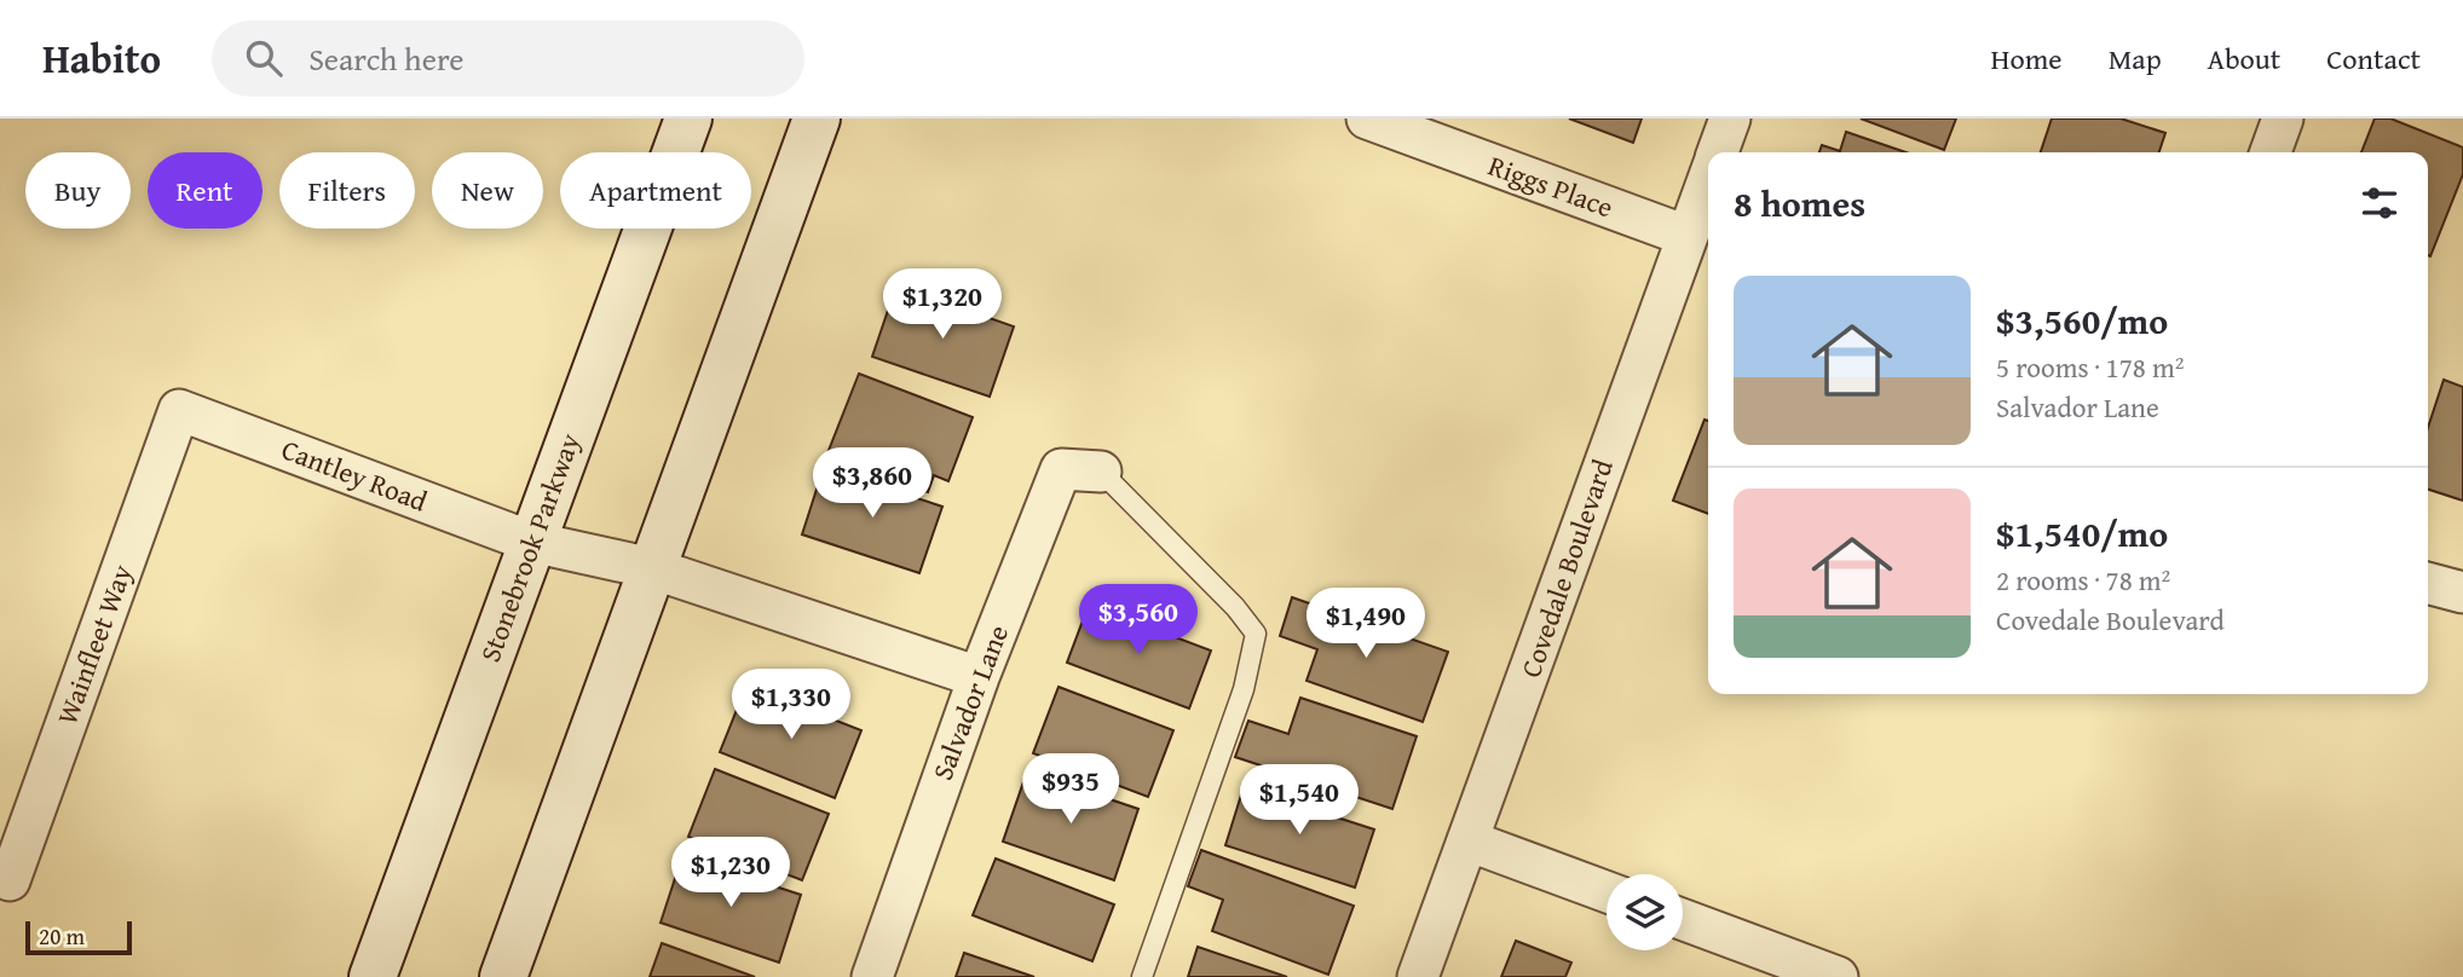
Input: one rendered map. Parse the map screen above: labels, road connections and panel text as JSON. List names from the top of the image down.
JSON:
{
  "streets": {
    "main road": ["Stonebrook Parkway"],
    "street": [
      "Riggs Place",
      "Cantley Road",
      "Covedale Boulevard",
      "Wainfleet Way",
      "Salvador Lane"
    ]
  },
  "crossings": [
    ["Riggs Place", "Covedale Boulevard"],
    ["Cantley Road", "Stonebrook Parkway"],
    ["Cantley Road", "Wainfleet Way"],
    ["Cantley Road", "Salvador Lane"]
  ],
  "scale_bar": "20 m",
  "page": {
    "header": "Habito",
    "search": "Search here",
    "nav": [
      "Home",
      "Map",
      "About",
      "Contact"
    ],
    "chip": [
      "Buy",
      "Rent",
      "Filters",
      "New",
      "Apartment"
    ],
    "heading": "8 homes",
    "list": [
      {
        "name": "$3,560/mo",
        "note": "5 rooms · 178 m² · Salvador Lane"
      },
      {
        "name": "$1,540/mo",
        "note": "2 rooms · 78 m² · Covedale Boulevard"
      }
    ],
    "price": [
      "$1,320",
      "$3,860",
      "$3,560",
      "$1,490",
      "$1,330",
      "$935",
      "$1,540",
      "$1,230"
    ],
    "scale": "20 m"
  }
}
